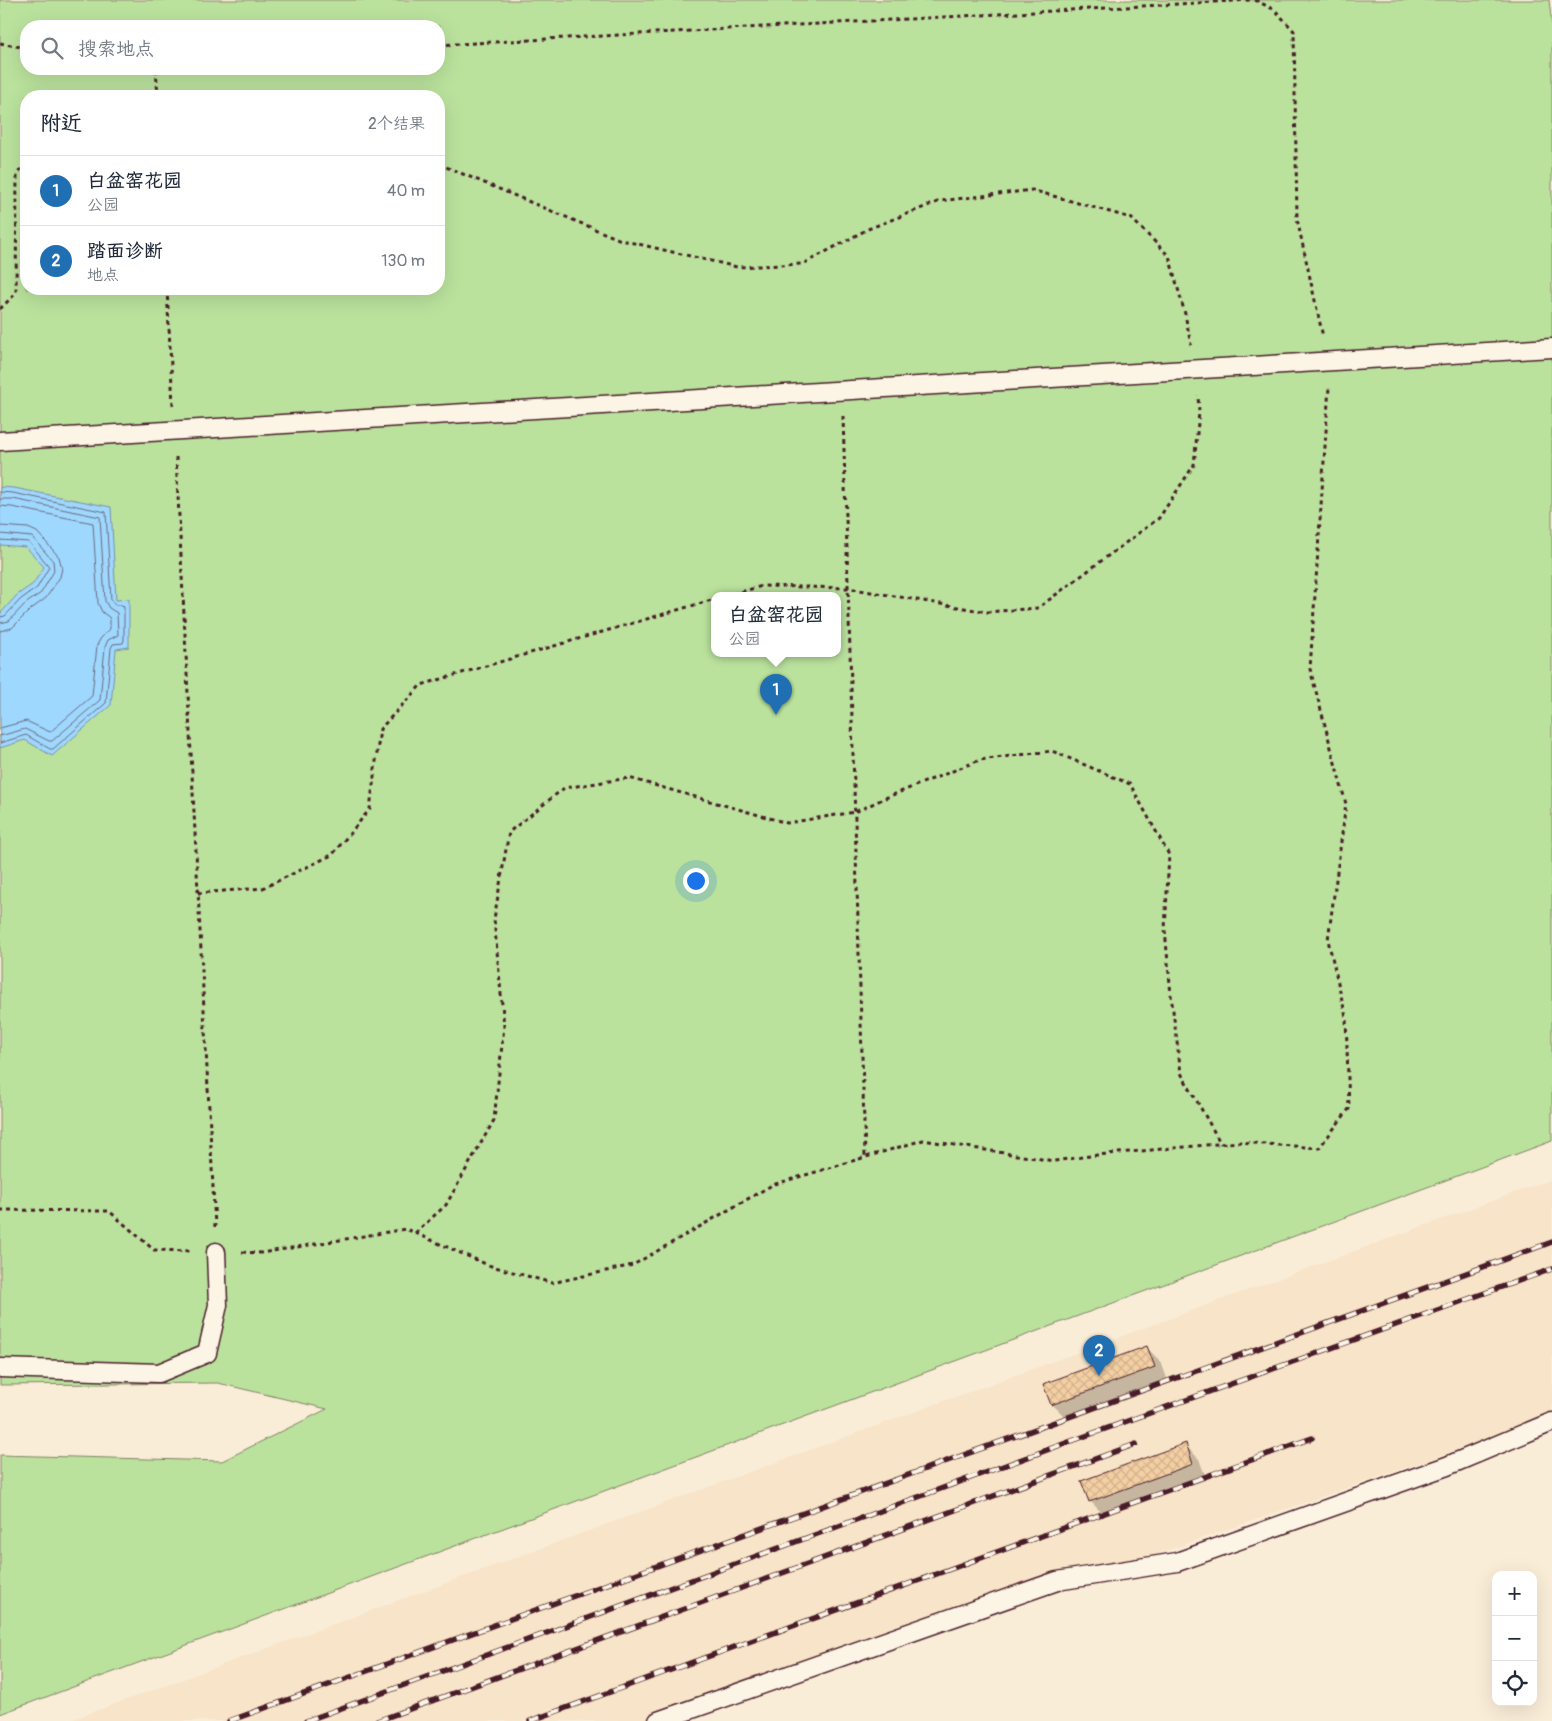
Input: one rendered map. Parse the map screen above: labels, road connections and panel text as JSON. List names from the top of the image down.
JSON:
{
  "page": {
    "search": "搜索地点",
    "heading": ["附近", "2个结果"],
    "list": [
      {
        "mark": "1",
        "name": "白盆窑花园",
        "note": "公园",
        "value": "40 m"
      },
      {
        "mark": "2",
        "name": "踏面诊断",
        "note": "地点",
        "value": "130 m"
      }
    ],
    "popup": ["白盆窑花园", "公园"],
    "pins": ["1", "2"],
    "map_buttons": ["+", "−"]
  }
}
